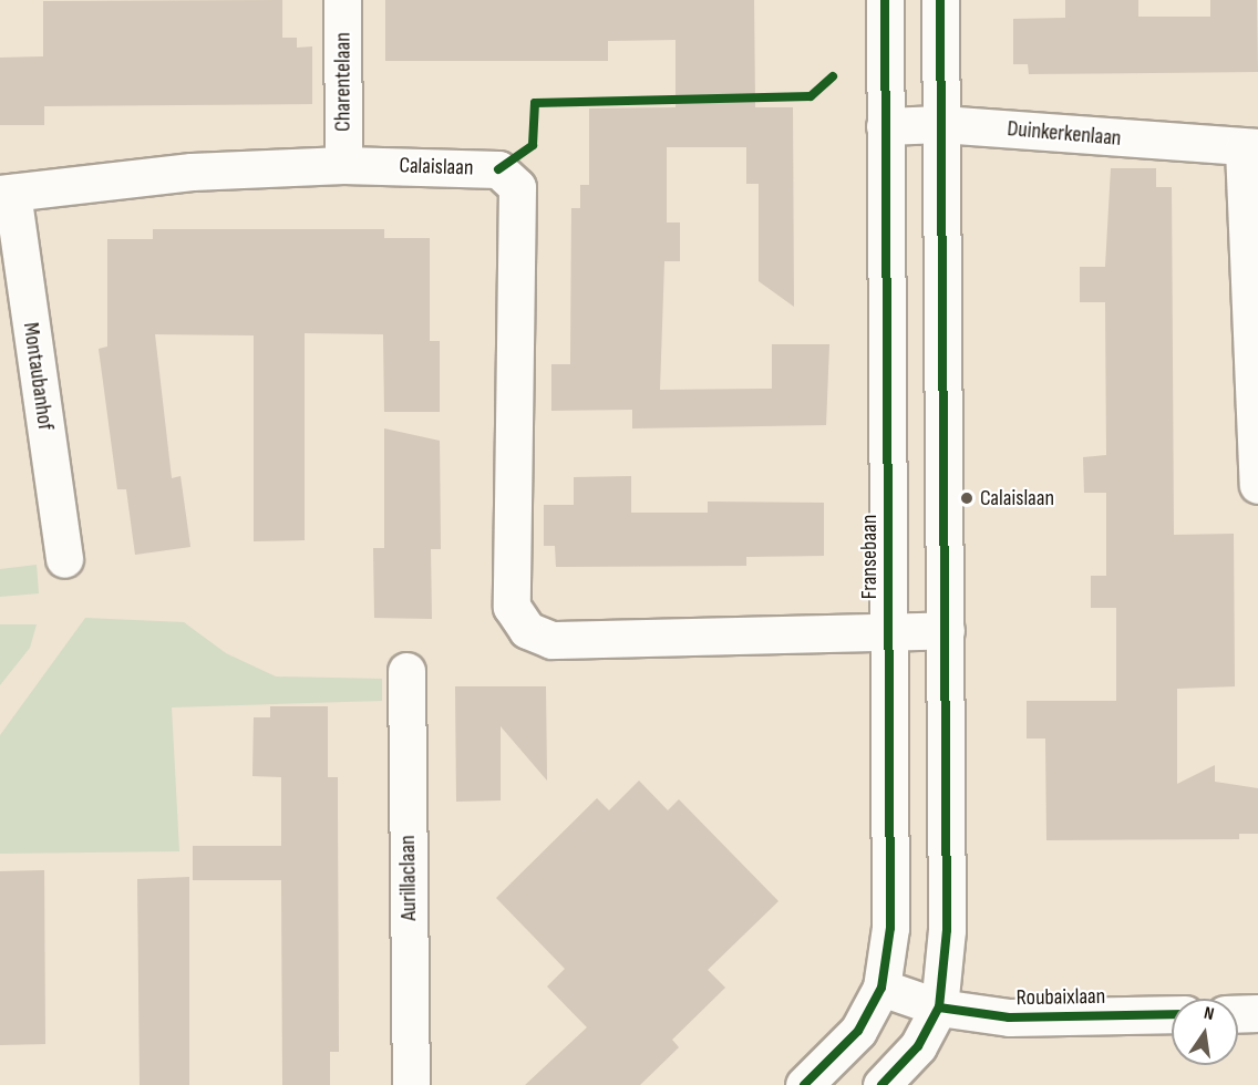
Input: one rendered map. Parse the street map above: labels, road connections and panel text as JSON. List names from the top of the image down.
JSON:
{
  "streets": {
    "street": [
      "Charentelaan",
      "Duinkerkenlaan",
      "Calaislaan",
      "Montaubanhof",
      "Fransebaan",
      "Aurillaclaan",
      "Roubaixlaan"
    ]
  },
  "crossings": [
    ["Charentelaan", "Calaislaan"],
    ["Duinkerkenlaan", "Fransebaan"],
    ["Calaislaan", "Montaubanhof"],
    ["Calaislaan", "Fransebaan"],
    ["Fransebaan", "Roubaixlaan"]
  ],
  "places": ["Calaislaan"],
  "north": "top"
}
